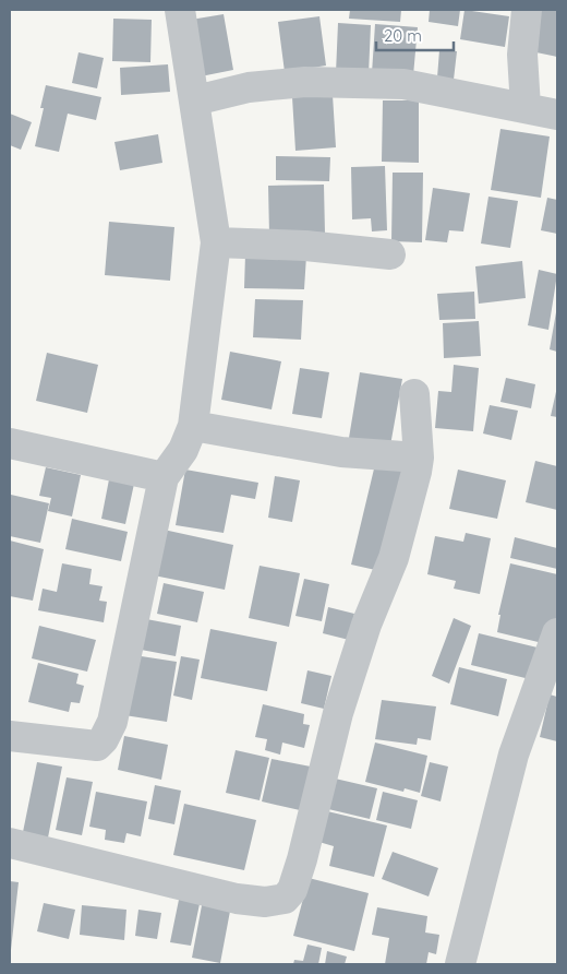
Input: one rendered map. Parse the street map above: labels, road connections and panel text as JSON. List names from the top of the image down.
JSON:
{
  "scale_bar": "20 m"
}
